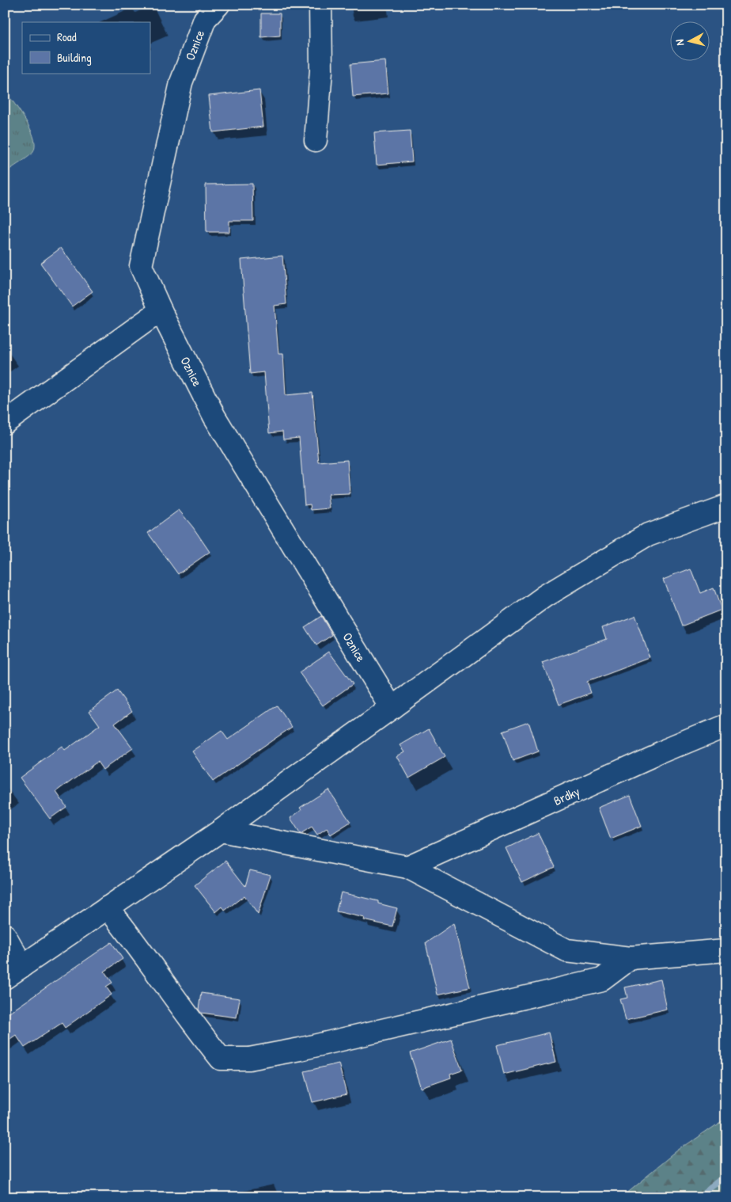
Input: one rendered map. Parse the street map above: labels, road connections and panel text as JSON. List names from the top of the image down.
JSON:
{
  "streets": {
    "street": ["Oznice", "Brdky"]
  },
  "legend": ["Road", "Building"],
  "north": "left"
}
